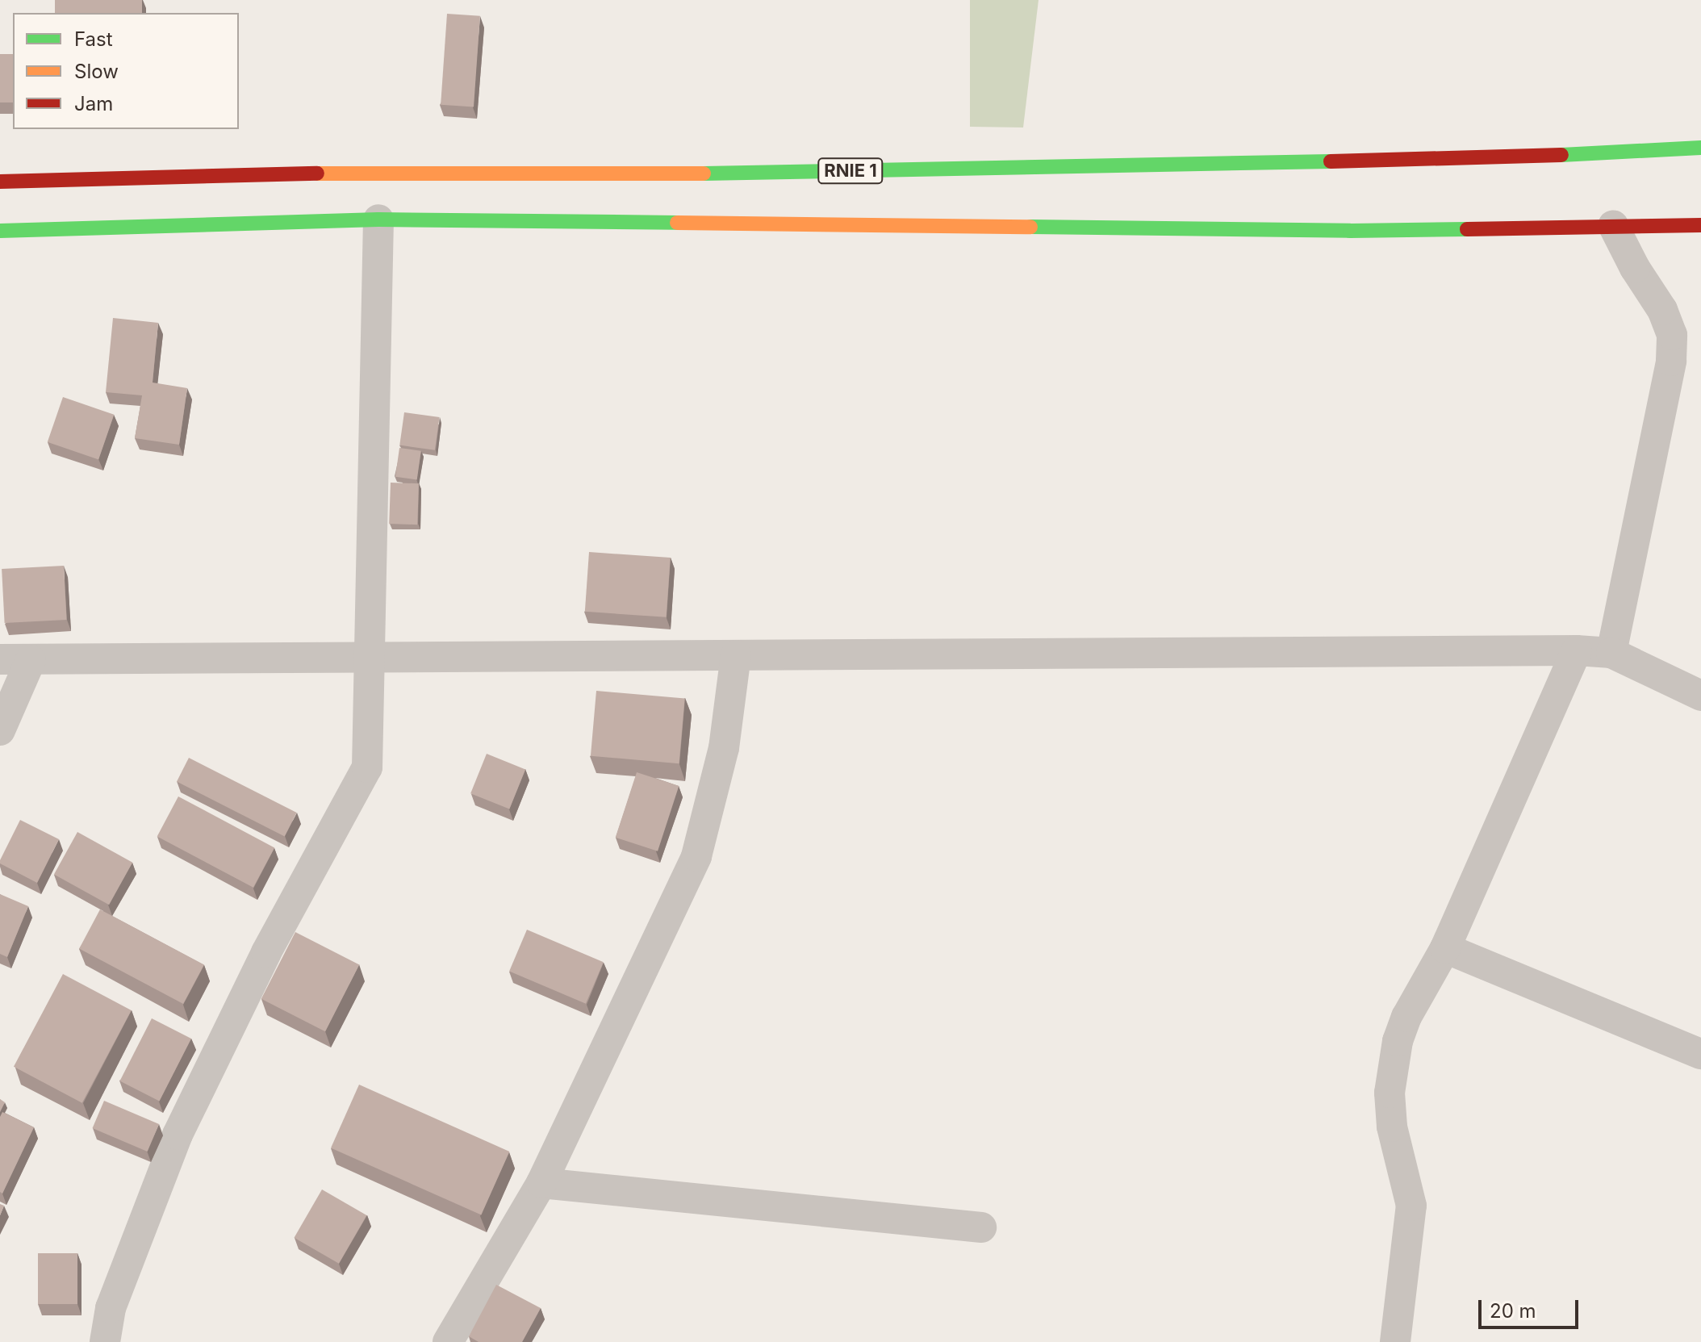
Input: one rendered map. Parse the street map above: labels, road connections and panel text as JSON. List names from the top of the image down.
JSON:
{
  "streets": {
    "highway": ["RNIE 1"]
  },
  "legend": ["Fast", "Slow", "Jam"],
  "scale_bar": "20 m"
}
